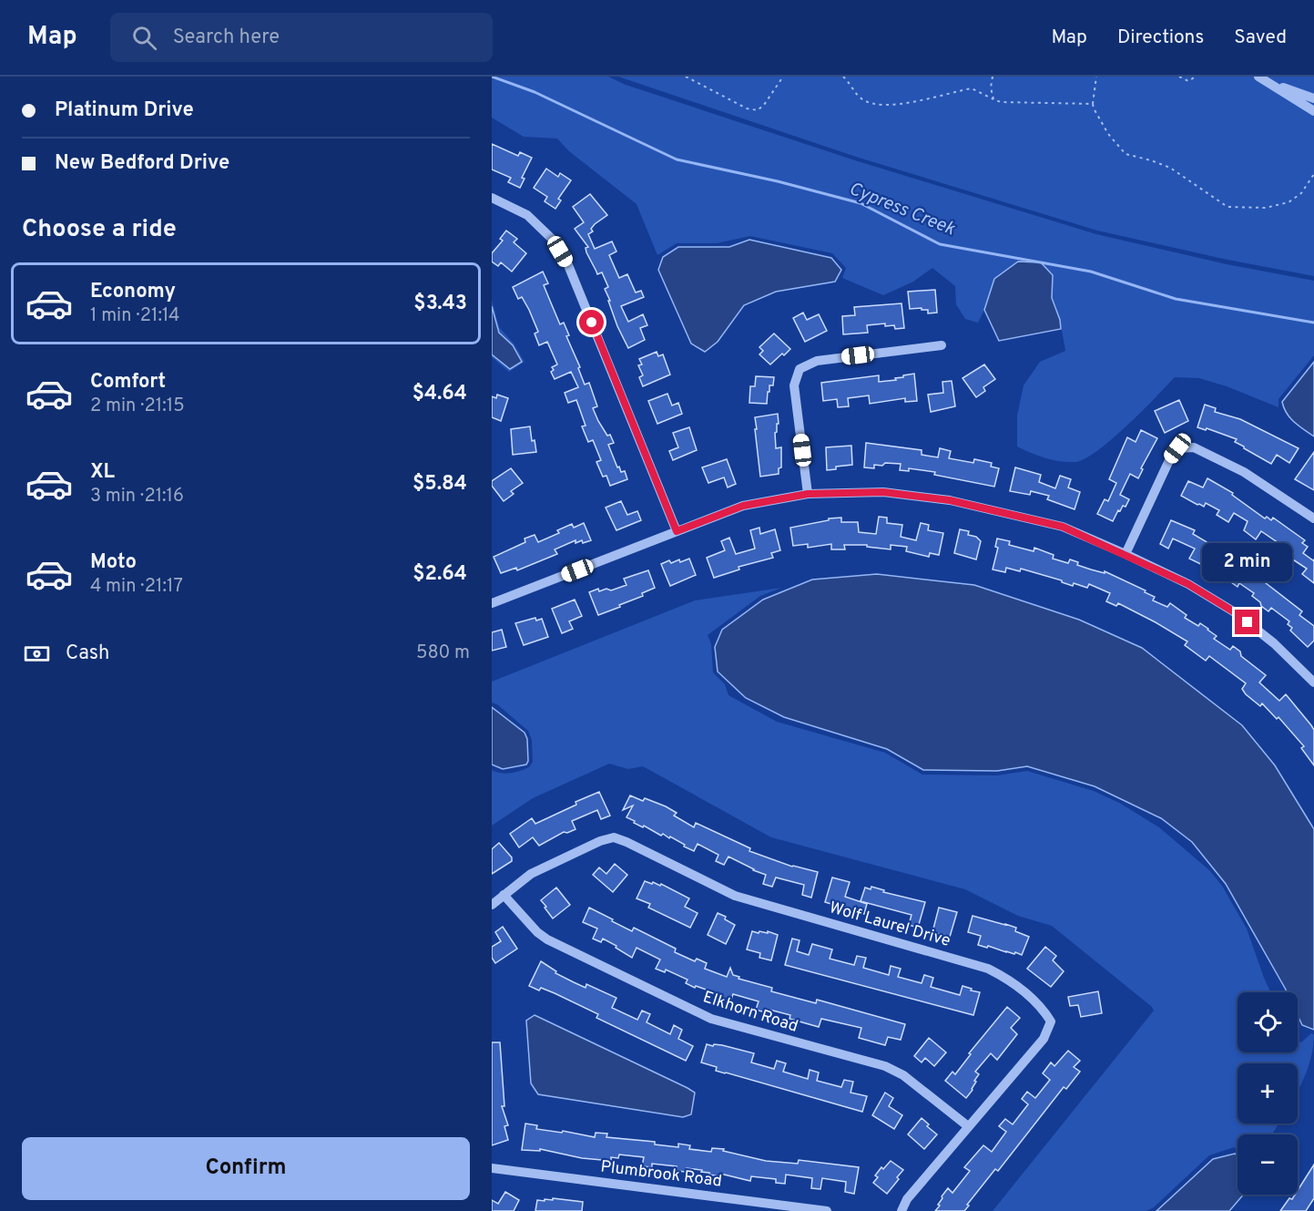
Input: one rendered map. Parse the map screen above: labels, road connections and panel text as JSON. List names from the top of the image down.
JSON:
{
  "streets": {
    "street": ["Wolf Laurel Drive", "Elkhorn Road", "Plumbrook Road"]
  },
  "crossings": [
    ["Wolf Laurel Drive", "Elkhorn Road"]
  ],
  "water": ["Cypress Creek"],
  "page": {
    "header": "Map",
    "search": "Search here",
    "nav": ["Map", "Directions", "Saved"],
    "banner": ["Platinum Drive", "New Bedford Drive"],
    "heading": "Choose a ride",
    "list": [
      {
        "name": "Economy",
        "note": "1 min · 21:14",
        "value": "$3.43"
      },
      {
        "name": "Comfort",
        "note": "2 min · 21:15",
        "value": "$4.64"
      },
      {
        "name": "XL",
        "note": "3 min · 21:16",
        "value": "$5.84"
      },
      {
        "name": "Moto",
        "note": "4 min · 21:17",
        "value": "$2.64"
      }
    ],
    "bubble": "2 min",
    "pay": ["Cash", "580 m"],
    "map_buttons": ["+", "−"],
    "buttons": "Confirm"
  }
}
